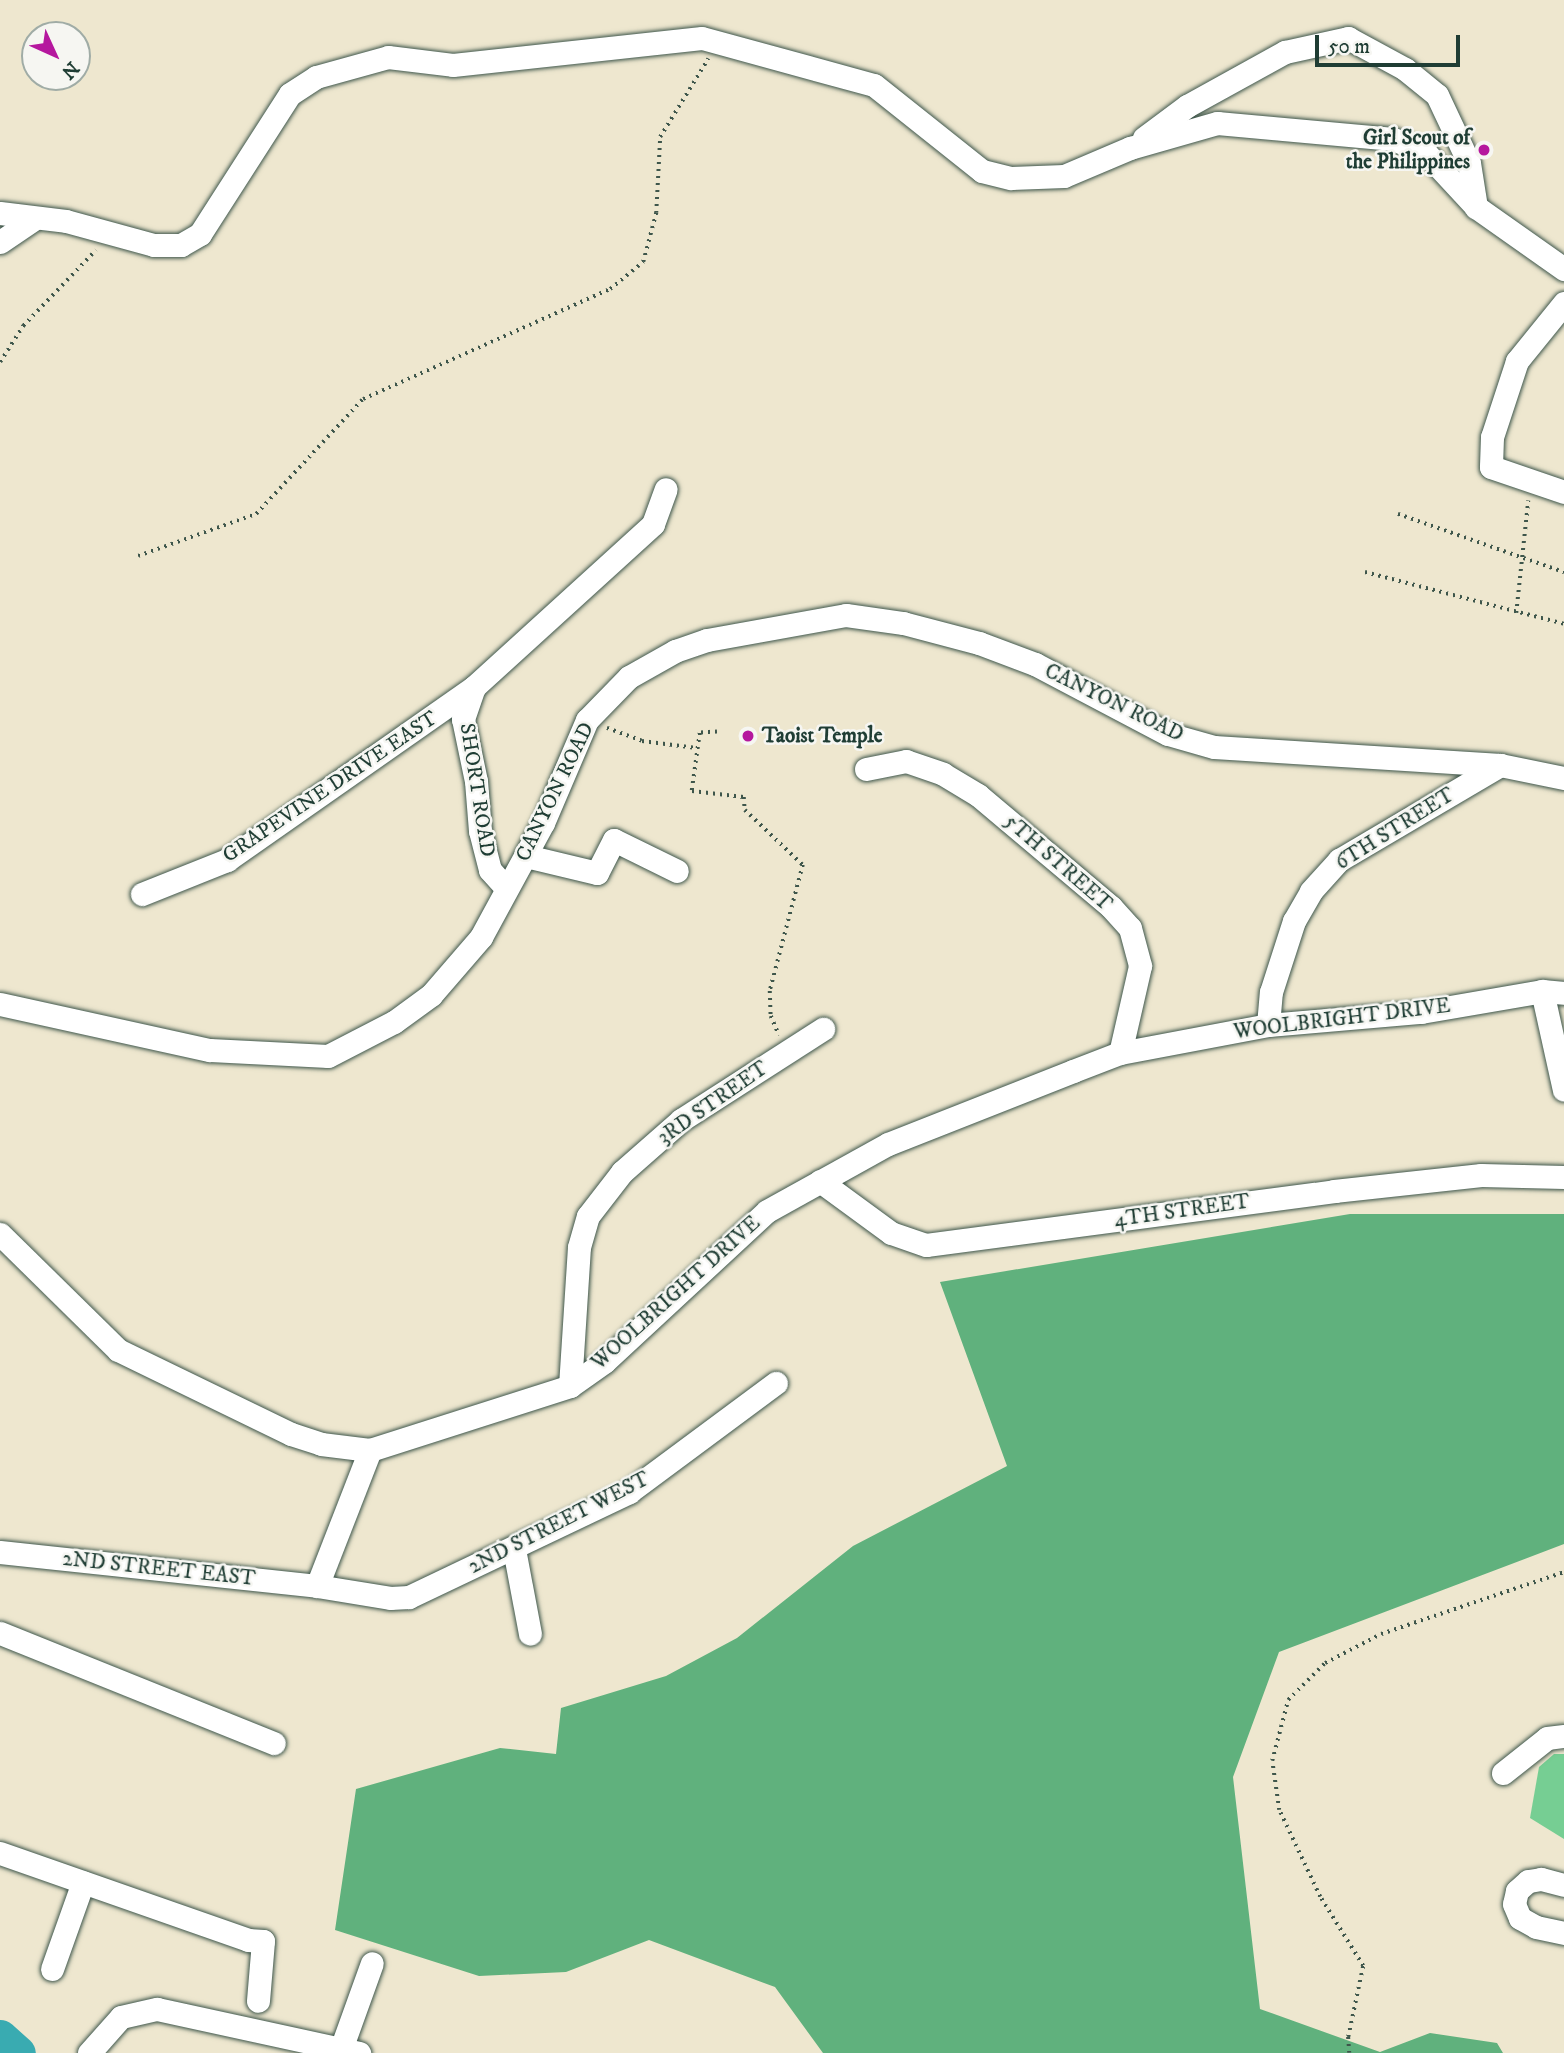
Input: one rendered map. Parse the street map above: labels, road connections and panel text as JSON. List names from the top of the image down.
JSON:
{
  "streets": {
    "street": [
      "CANYON ROAD",
      "GRAPEVINE DRIVE EAST",
      "SHORT ROAD",
      "6TH STREET",
      "5TH STREET",
      "WOOLBRIGHT DRIVE",
      "3RD STREET",
      "4TH STREET",
      "2ND STREET WEST",
      "2ND STREET EAST"
    ]
  },
  "crossings": [
    ["CANYON ROAD", "SHORT ROAD"],
    ["CANYON ROAD", "6TH STREET"],
    ["GRAPEVINE DRIVE EAST", "SHORT ROAD"],
    ["6TH STREET", "WOOLBRIGHT DRIVE"],
    ["5TH STREET", "WOOLBRIGHT DRIVE"],
    ["WOOLBRIGHT DRIVE", "3RD STREET"],
    ["WOOLBRIGHT DRIVE", "4TH STREET"],
    ["2ND STREET WEST", "2ND STREET EAST"]
  ],
  "places": ["Girl Scout of the Philippines", "Taoist Temple"],
  "scale_bar": "50 m",
  "north": "bottom right"
}
